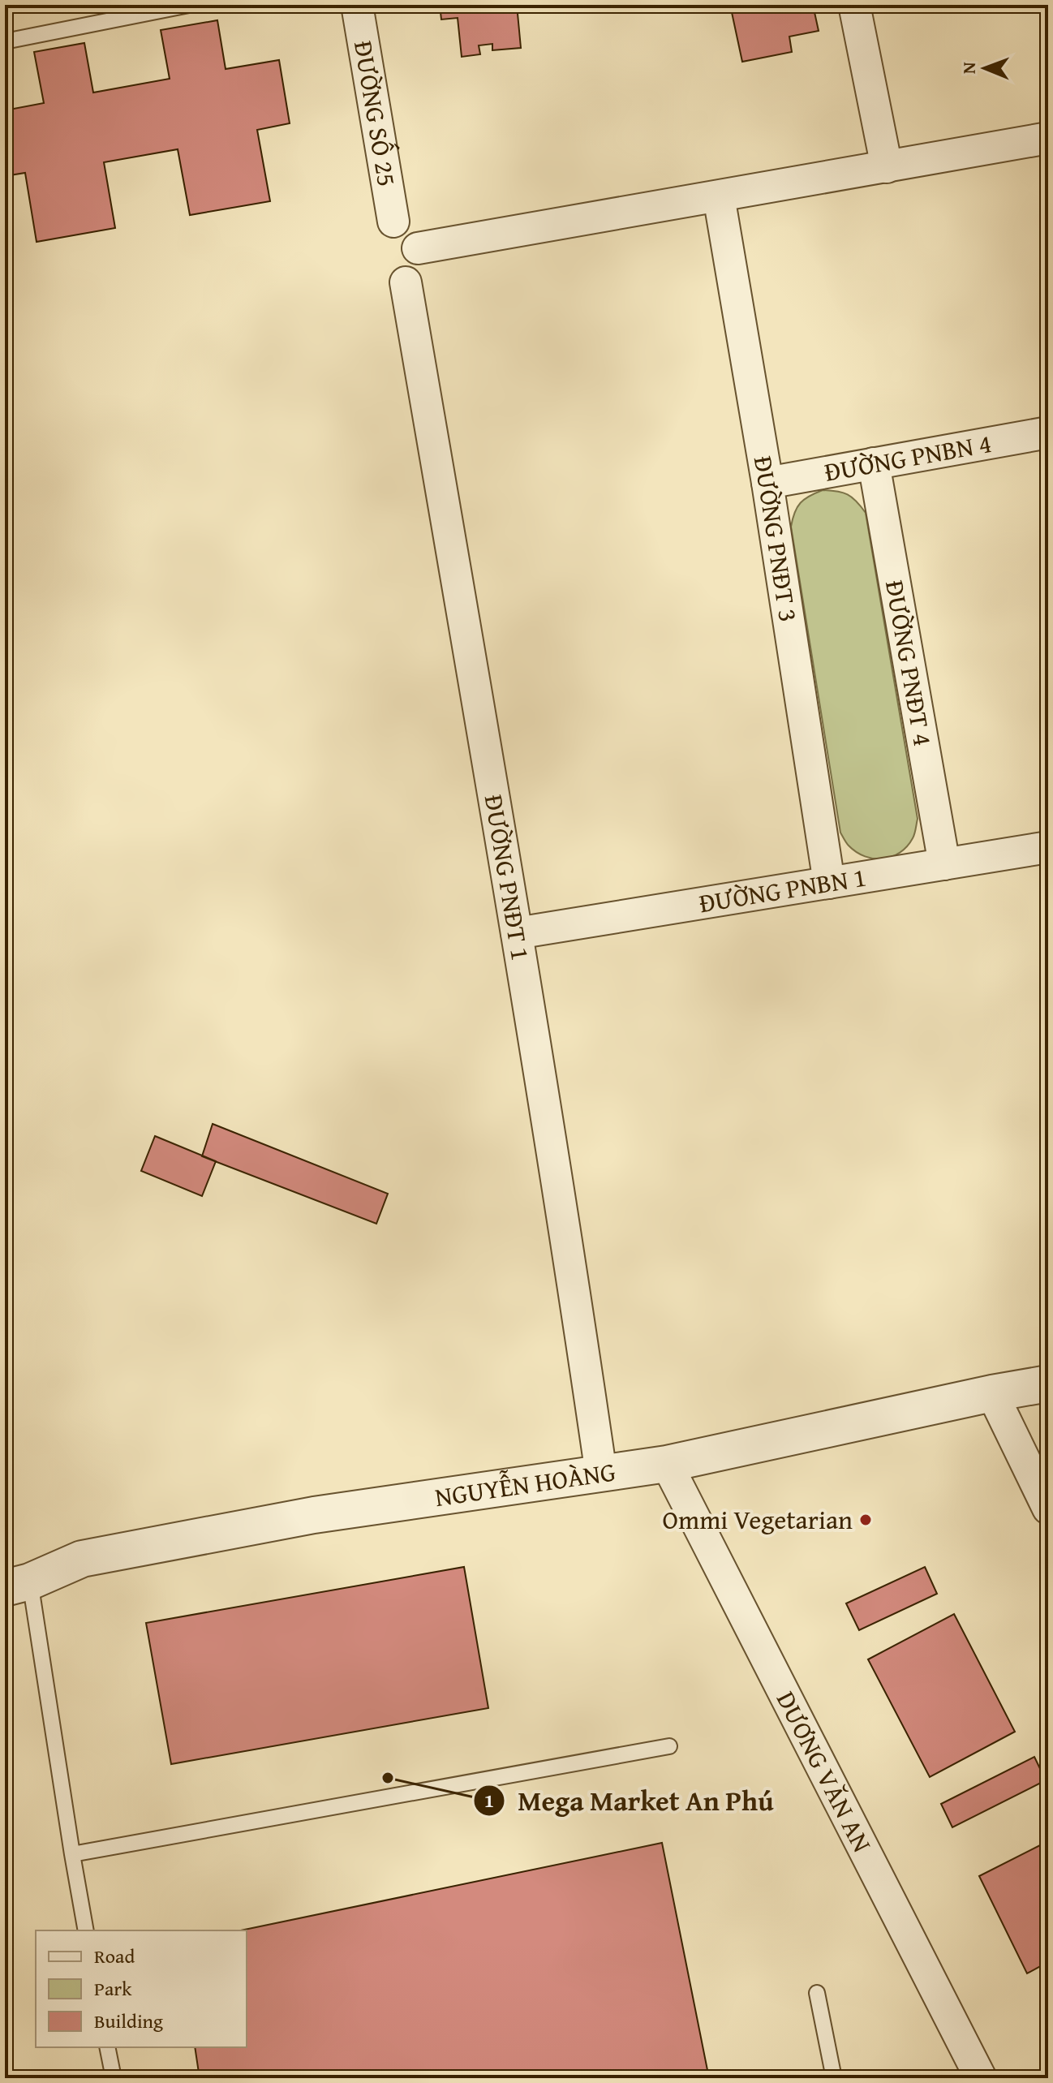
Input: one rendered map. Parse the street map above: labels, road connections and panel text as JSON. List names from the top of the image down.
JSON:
{
  "streets": {
    "street": [
      "ĐƯỜNG SỐ 25",
      "ĐƯỜNG PNBN 4",
      "ĐƯỜNG PNĐT 3",
      "ĐƯỜNG PNĐT 4",
      "ĐƯỜNG PNĐT 1",
      "ĐƯỜNG PNBN 1",
      "NGUYỄN HOÀNG",
      "DƯƠNG VĂN AN"
    ]
  },
  "crossings": [
    ["ĐƯỜNG PNBN 4", "ĐƯỜNG PNĐT 3"],
    ["ĐƯỜNG PNBN 4", "ĐƯỜNG PNĐT 4"],
    ["ĐƯỜNG PNĐT 3", "ĐƯỜNG PNBN 1"],
    ["ĐƯỜNG PNĐT 4", "ĐƯỜNG PNBN 1"],
    ["ĐƯỜNG PNĐT 1", "ĐƯỜNG PNBN 1"],
    ["ĐƯỜNG PNĐT 1", "NGUYỄN HOÀNG"],
    ["NGUYỄN HOÀNG", "DƯƠNG VĂN AN"]
  ],
  "places": ["Ommi Vegetarian", "Mega Market An Phú"],
  "legend": ["Road", "Park", "Building"],
  "north": "left"
}
